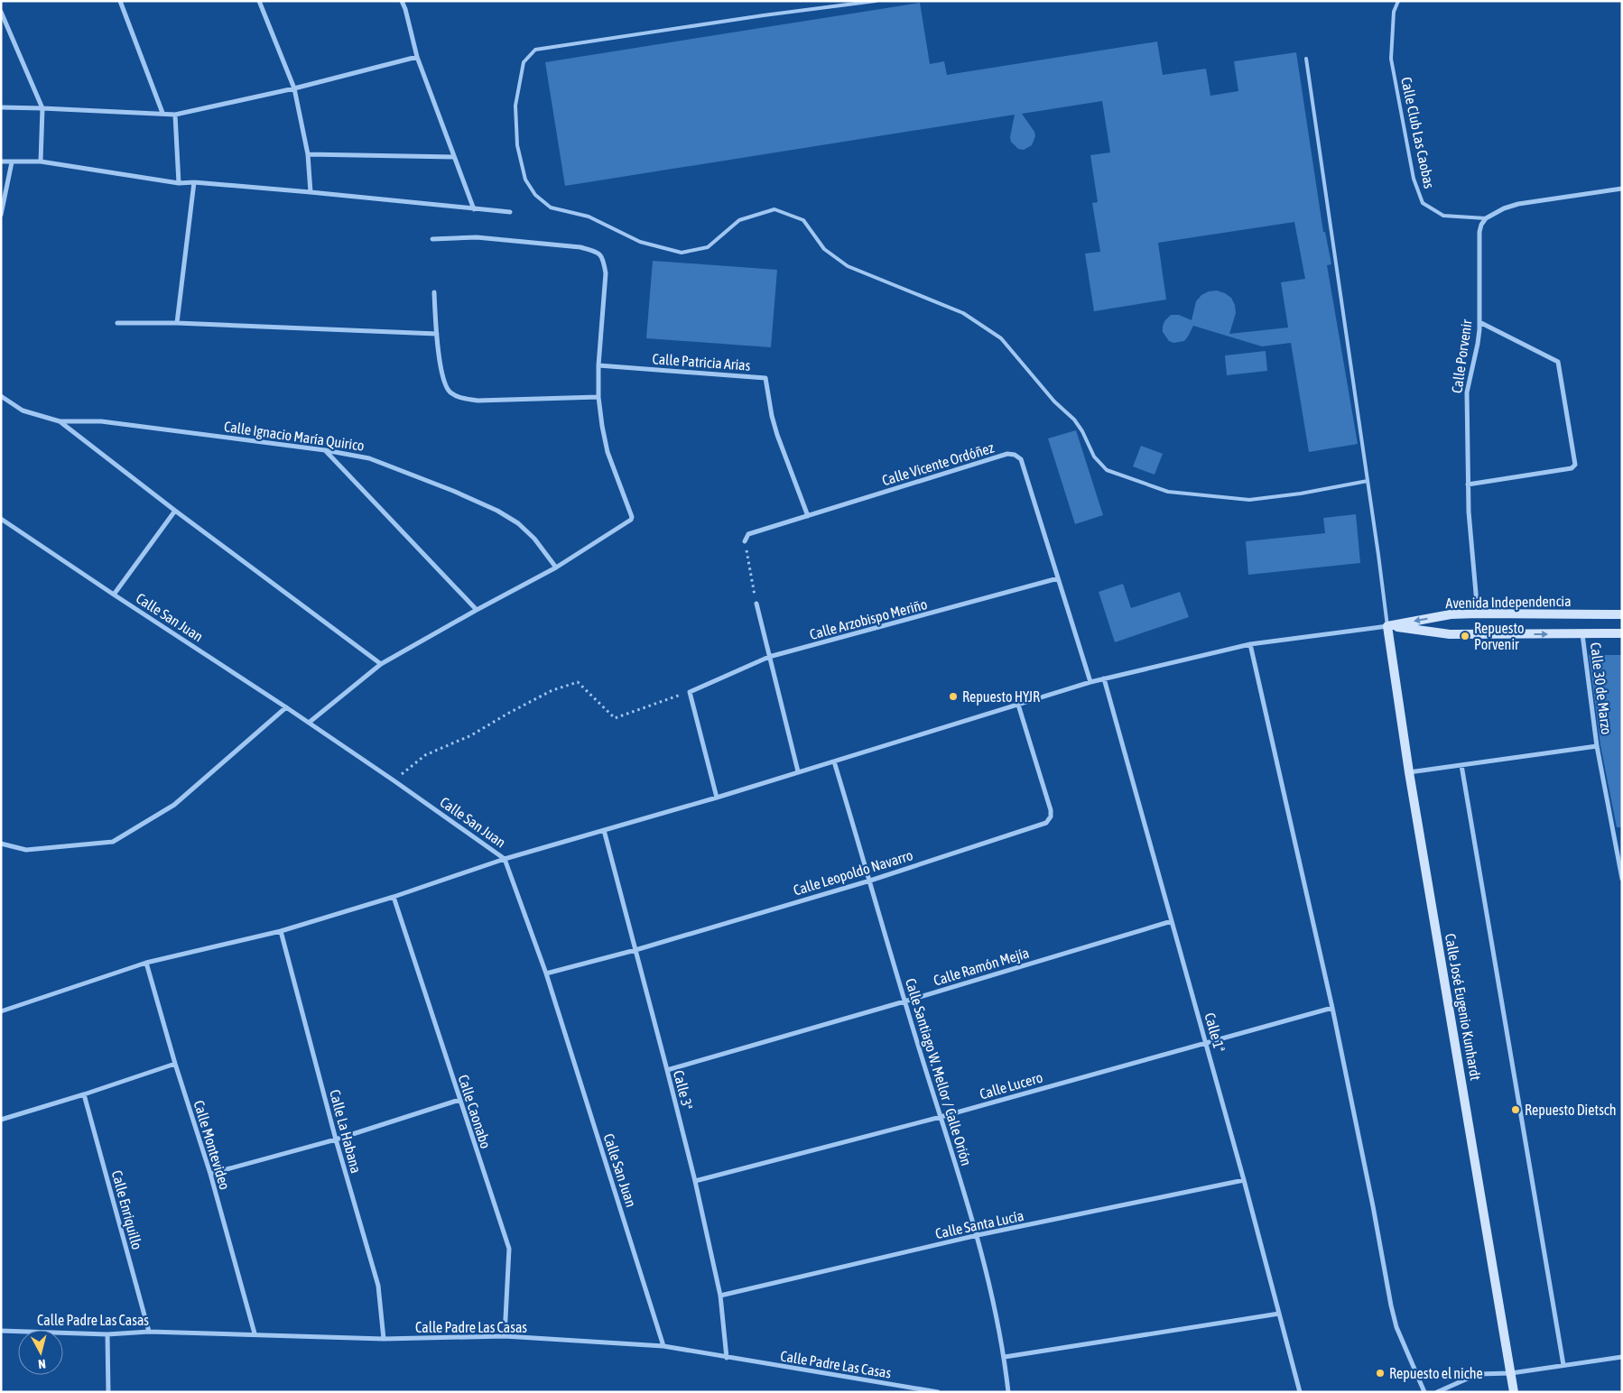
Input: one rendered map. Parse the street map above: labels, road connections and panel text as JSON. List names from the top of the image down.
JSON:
{
  "streets": {
    "street": [
      "Calle Porvenir",
      "Calle Patricia Arias",
      "Calle Ignacio María Quirico",
      "Calle Vicente Ordóñez",
      "Avenida Independencia",
      "Calle San Juan",
      "Calle Arzobispo Meriño",
      "Calle 30 de Marzo",
      "Calle Leopoldo Navarro",
      "Calle Ramón Mejía",
      "Calle José Eugenio Kunhardt",
      "Calle 1ª",
      "Calle Santiago W. Mellor / Calle Orión",
      "Calle Lucero",
      "Calle 3ª",
      "Calle Caonabo",
      "Calle La Habana",
      "Calle Montevideo",
      "Calle Enriquillo",
      "Calle Santa Lucía",
      "Calle Padre Las Casas"
    ],
    "lane": ["Calle Club Las Caobas"]
  },
  "crossings": [
    ["Calle Club Las Caobas", "Calle Porvenir"],
    ["Calle Porvenir", "Avenida Independencia"],
    ["Calle Patricia Arias", "Calle Vicente Ordóñez"],
    ["Calle Vicente Ordóñez", "Calle Arzobispo Meriño"],
    ["Avenida Independencia", "Calle José Eugenio Kunhardt"],
    ["Calle San Juan", "Calle Leopoldo Navarro"],
    ["Calle San Juan", "Calle Padre Las Casas"],
    ["Calle Leopoldo Navarro", "Calle Santiago W. Mellor / Calle Orión"],
    ["Calle Leopoldo Navarro", "Calle 3ª"],
    ["Calle Ramón Mejía", "Calle 1ª"],
    ["Calle Ramón Mejía", "Calle Santiago W. Mellor / Calle Orión"],
    ["Calle Ramón Mejía", "Calle 3ª"],
    ["Calle 1ª", "Calle Lucero"],
    ["Calle 1ª", "Calle Santa Lucía"],
    ["Calle Santiago W. Mellor / Calle Orión", "Calle Lucero"],
    ["Calle Santiago W. Mellor / Calle Orión", "Calle Santa Lucía"],
    ["Calle Lucero", "Calle 3ª"],
    ["Calle 3ª", "Calle Santa Lucía"],
    ["Calle 3ª", "Calle Padre Las Casas"],
    ["Calle Caonabo", "Calle Padre Las Casas"],
    ["Calle La Habana", "Calle Padre Las Casas"],
    ["Calle Montevideo", "Calle Padre Las Casas"],
    ["Calle Enriquillo", "Calle Padre Las Casas"]
  ],
  "places": [
    "Repuesto Porvenir",
    "Repuesto HYJR",
    "Repuesto Dietsch",
    "Repuesto el niche"
  ],
  "north": "bottom"
}
